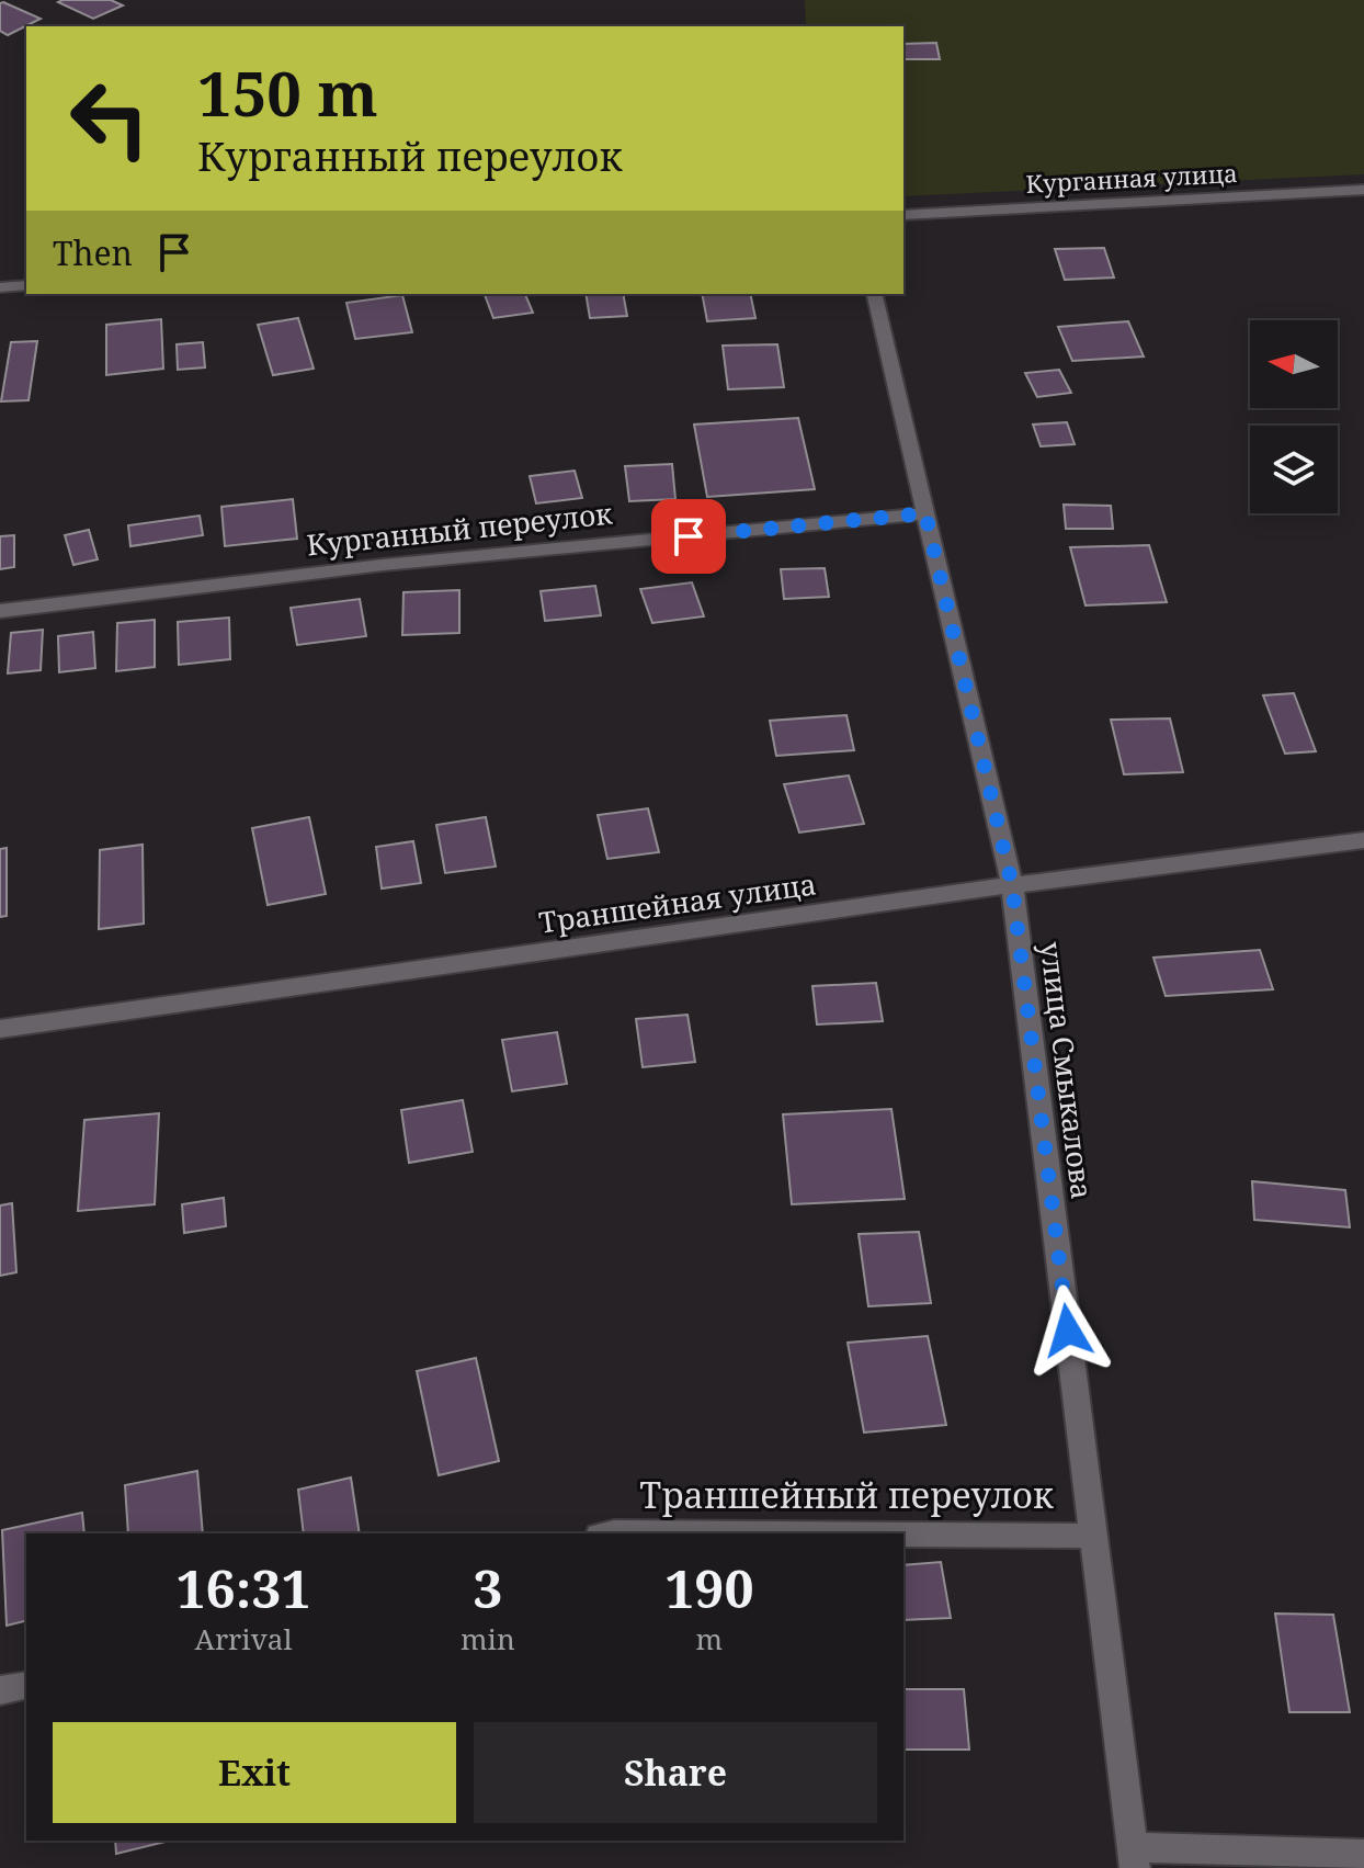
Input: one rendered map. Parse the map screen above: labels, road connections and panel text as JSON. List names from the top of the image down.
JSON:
{
  "streets": {
    "street": [
      "Курганная улица",
      "Курганный переулок",
      "Траншейная улица",
      "улица Смыкалова",
      "Траншейный переулок"
    ]
  },
  "crossings": [
    ["Курганный переулок", "улица Смыкалова"],
    ["Траншейная улица", "улица Смыкалова"],
    ["улица Смыкалова", "Траншейный переулок"]
  ],
  "north": "left",
  "page": {
    "turn": ["150 m", "Курганный переулок"],
    "then": "Then",
    "eta": [
      "16:31",
      "Arrival",
      "3",
      "min",
      "190",
      "m"
    ],
    "buttons": ["Exit", "Share"]
  }
}
